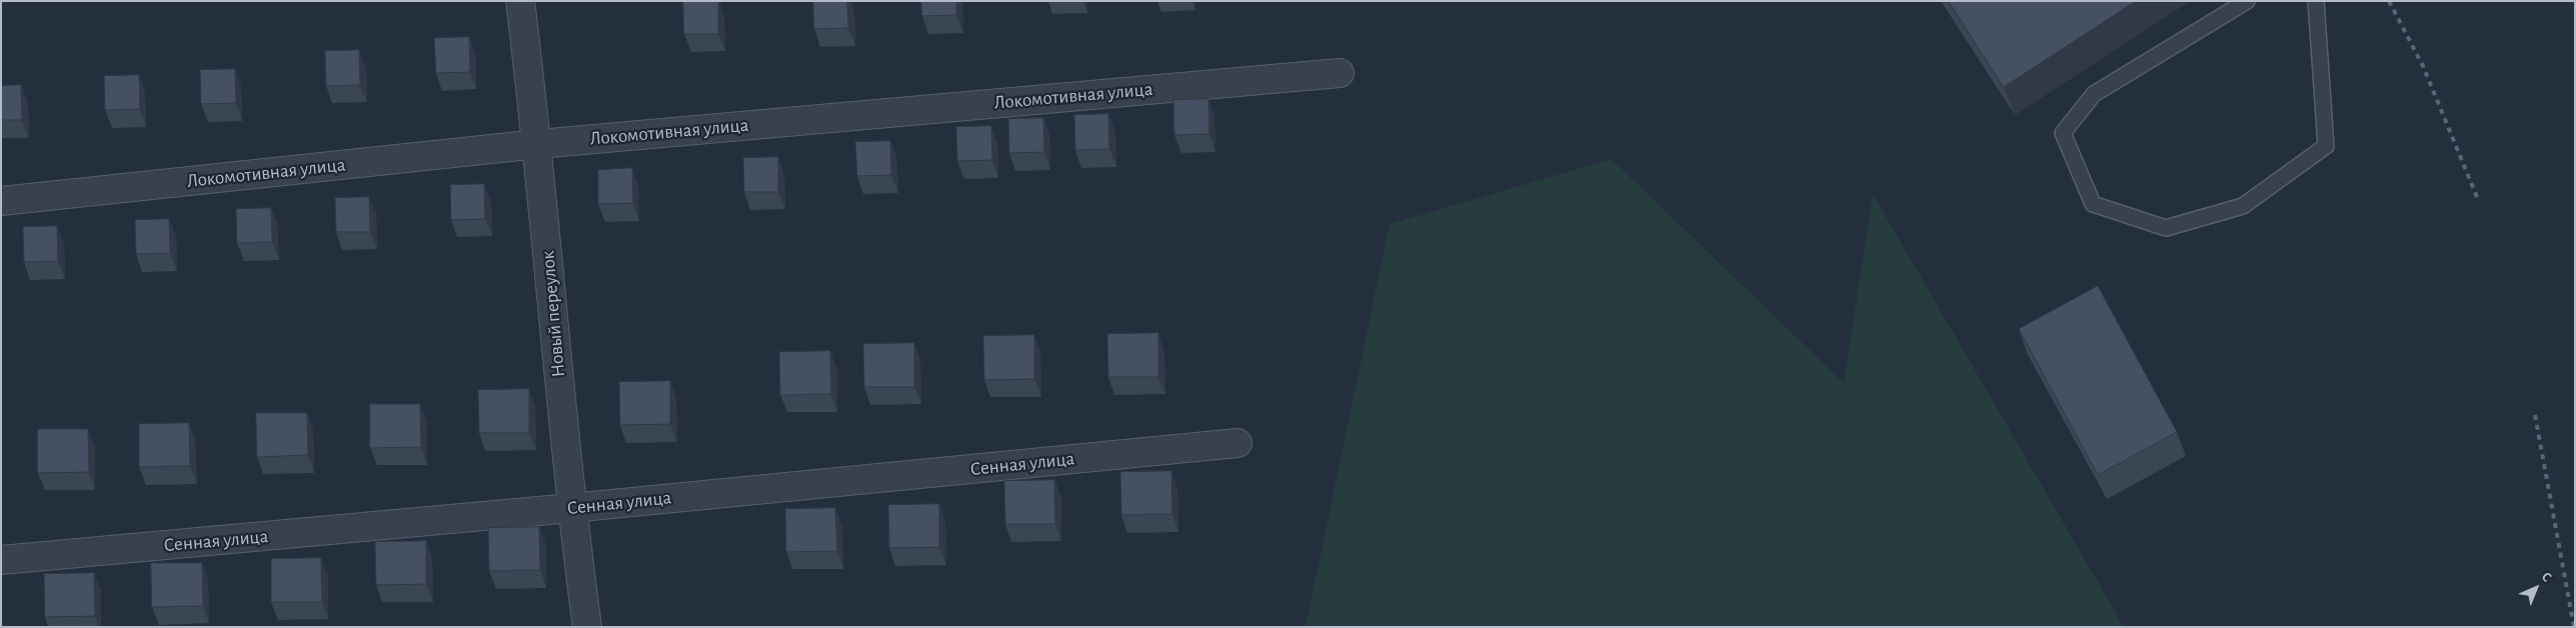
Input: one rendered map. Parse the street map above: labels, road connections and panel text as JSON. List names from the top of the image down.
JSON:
{
  "streets": {
    "street": ["Локомотивная улица", "Новый переулок", "Сенная улица"]
  },
  "crossings": [
    ["Локомотивная улица", "Новый переулок"],
    ["Новый переулок", "Сенная улица"]
  ],
  "north": "top right"
}
